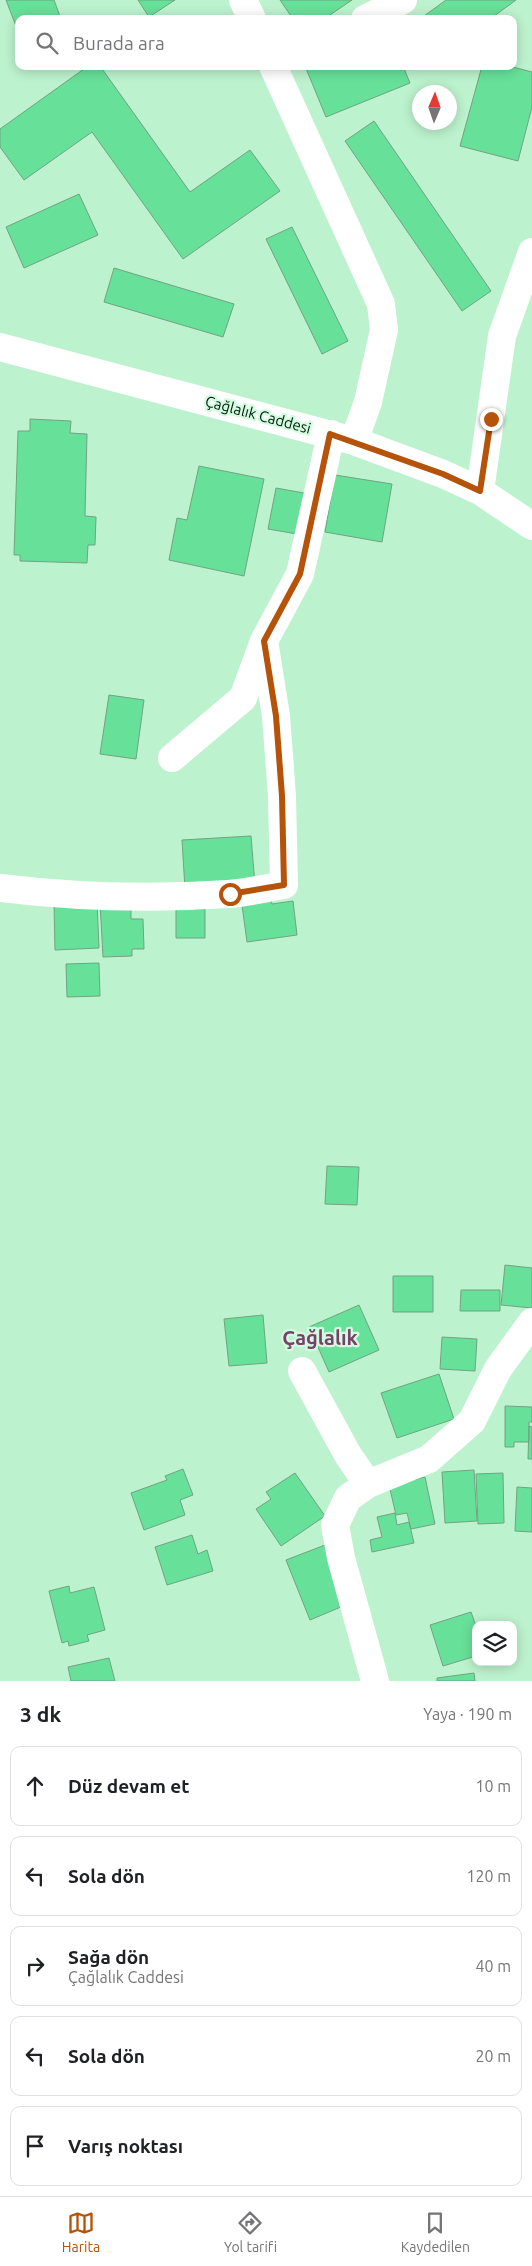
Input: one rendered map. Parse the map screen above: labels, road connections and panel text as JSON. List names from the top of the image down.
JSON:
{
  "streets": {
    "street": ["Çağlalık Caddesi"]
  },
  "districts": ["Çağlalık"],
  "north": "top",
  "page": {
    "search": "Burada ara",
    "heading": ["3 dk", "Yaya · 190 m"],
    "list": [
      ["Düz devam et", "10 m"],
      ["Sola dön", "120 m"],
      ["Sağa dön", "Çağlalık Caddesi", "40 m"],
      ["Sola dön", "20 m"],
      "Varış noktası"
    ],
    "nav": ["Harita", "Yol tarifi", "Kaydedilen"]
  }
}
